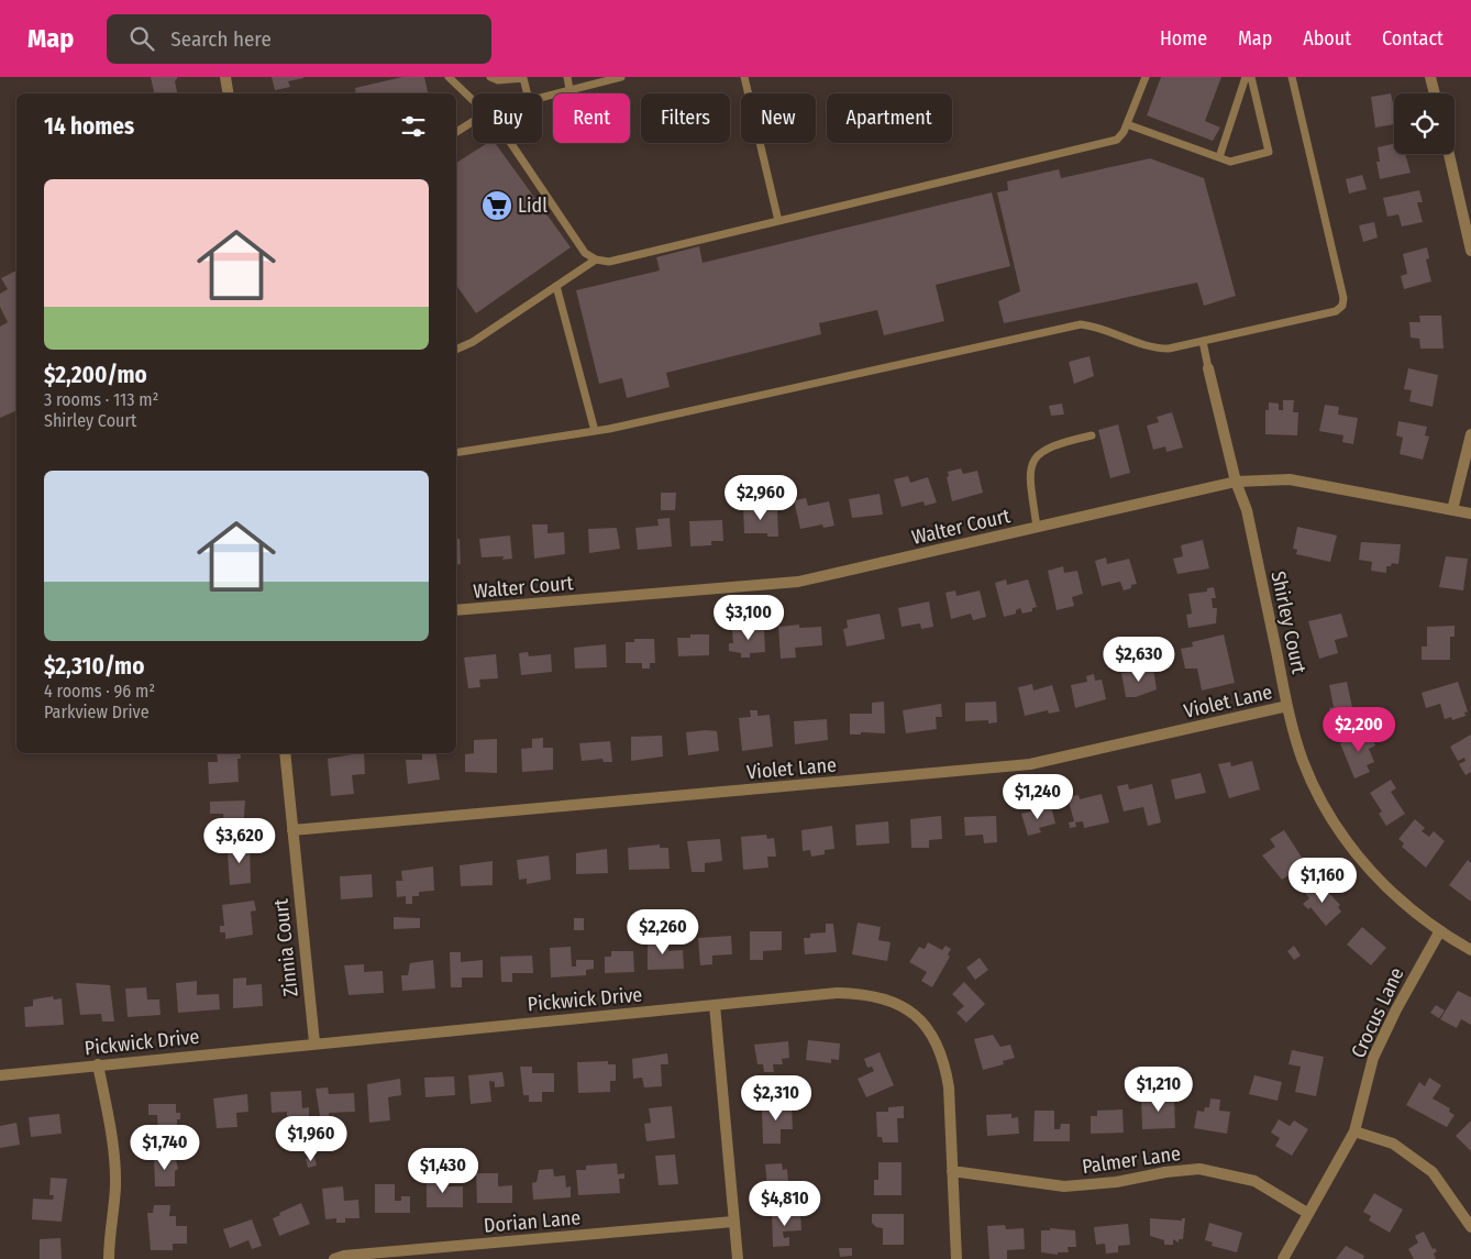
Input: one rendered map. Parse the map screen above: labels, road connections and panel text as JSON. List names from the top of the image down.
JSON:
{
  "streets": {
    "street": [
      "Walter Court",
      "Shirley Court",
      "Violet Lane",
      "Zinnia Court",
      "Pickwick Drive",
      "Crocus Lane",
      "Palmer Lane",
      "Dorian Lane"
    ]
  },
  "crossings": [
    ["Walter Court", "Shirley Court"],
    ["Shirley Court", "Violet Lane"],
    ["Shirley Court", "Crocus Lane"],
    ["Violet Lane", "Zinnia Court"],
    ["Zinnia Court", "Pickwick Drive"],
    ["Pickwick Drive", "Palmer Lane"],
    ["Crocus Lane", "Palmer Lane"]
  ],
  "places": {
    "supermarket": ["Lidl"]
  },
  "page": {
    "header": "Map",
    "search": "Search here",
    "nav": [
      "Home",
      "Map",
      "About",
      "Contact"
    ],
    "chip": [
      "Buy",
      "Rent",
      "Filters",
      "New",
      "Apartment"
    ],
    "heading": "14 homes",
    "list": [
      {
        "name": "$2,200/mo",
        "note": "3 rooms · 113 m² · Shirley Court"
      },
      {
        "name": "$2,310/mo",
        "note": "4 rooms · 96 m² · Parkview Drive"
      }
    ],
    "price": [
      "$2,960",
      "$3,100",
      "$2,630",
      "$2,200",
      "$1,240",
      "$3,620",
      "$1,160",
      "$2,260",
      "$1,210",
      "$2,310",
      "$1,960",
      "$1,740",
      "$1,430",
      "$4,810"
    ]
  }
}
